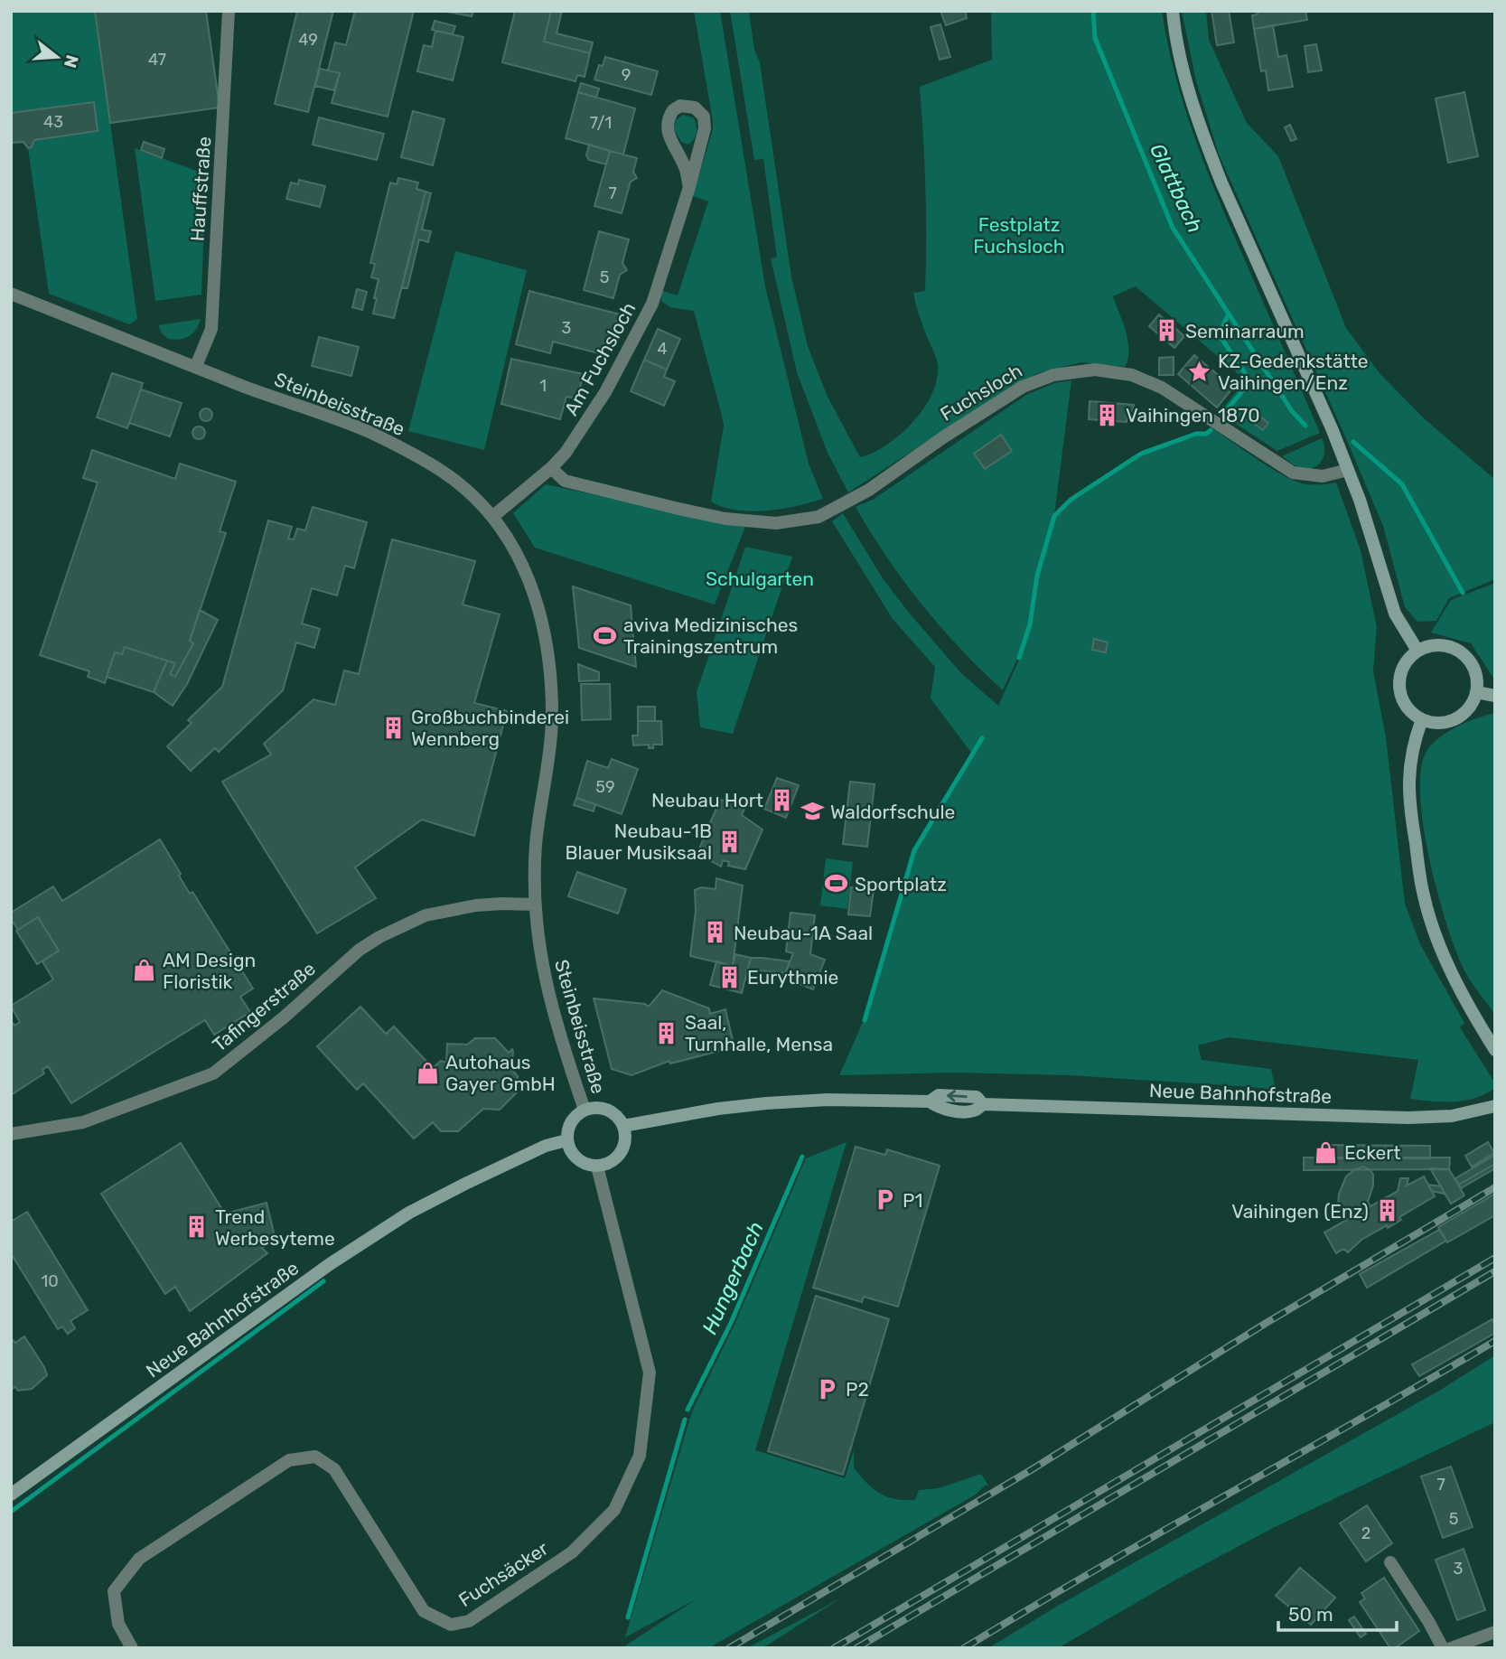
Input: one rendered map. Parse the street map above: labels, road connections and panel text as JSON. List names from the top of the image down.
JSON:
{
  "streets": {
    "main road": ["Neue Bahnhofstraße"],
    "street": [
      "Hauffstraße",
      "Am Fuchsloch",
      "Fuchsloch",
      "Steinbeisstraße",
      "Tafingerstraße",
      "Fuchsäcker"
    ]
  },
  "crossings": [
    ["Hauffstraße", "Steinbeisstraße"],
    ["Am Fuchsloch", "Fuchsloch"],
    ["Am Fuchsloch", "Steinbeisstraße"],
    ["Steinbeisstraße", "Tafingerstraße"],
    ["Steinbeisstraße", "Neue Bahnhofstraße"],
    ["Steinbeisstraße", "Fuchsäcker"],
    ["Neue Bahnhofstraße", "Fuchsäcker"]
  ],
  "water": ["Glattbach", "Hungerbach"],
  "parks": ["Festplatz Fuchsloch", "Schulgarten"],
  "places": {
    "building": [
      "Seminarraum",
      "Vaihingen 1870",
      "Großbuchbinderei Wennberg",
      "Neubau Hort",
      "Neubau-1B Blauer Musiksaal",
      "Neubau-1A Saal",
      "Eurythmie",
      "Saal, Turnhalle, Mensa",
      "Vaihingen (Enz)",
      "Trend Werbesyteme"
    ],
    "place": ["KZ-Gedenkstätte Vaihingen/Enz"],
    "sports": ["aviva Medizinisches Trainingszentrum", "Sportplatz"],
    "school or university": ["Waldorfschule"],
    "shop": ["AM Design Floristik", "Autohaus Gayer GmbH", "Eckert"],
    "parking": ["P1", "P2"]
  },
  "house_numbers": [
    "49",
    "47",
    "9",
    "43",
    "7/1",
    "7",
    "5",
    "3",
    "4",
    "1",
    "59",
    "10",
    "7",
    "5",
    "2",
    "3"
  ],
  "scale_bar": "50 m",
  "north": "right"
}
